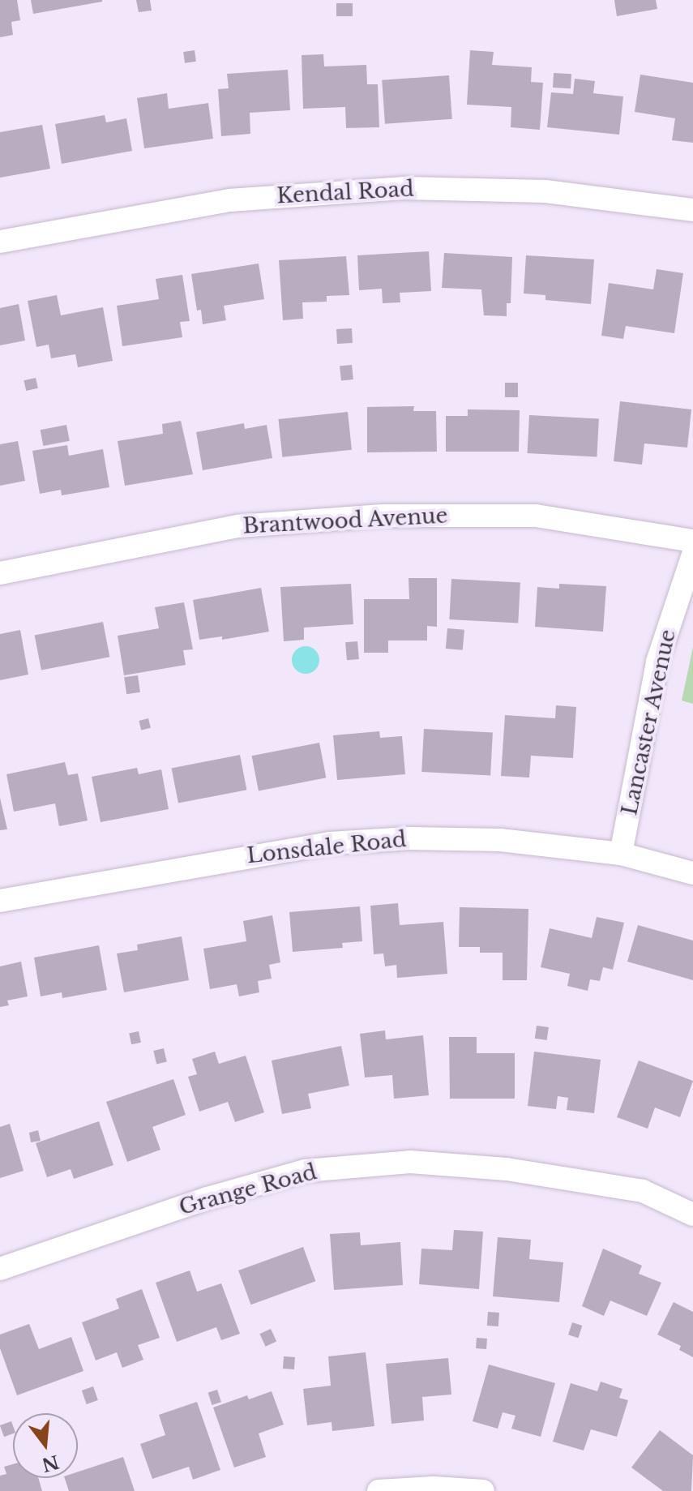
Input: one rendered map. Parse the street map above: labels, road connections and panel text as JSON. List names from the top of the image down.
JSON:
{
  "streets": {
    "street": [
      "Kendal Road",
      "Brantwood Avenue",
      "Lancaster Avenue",
      "Lonsdale Road",
      "Grange Road"
    ]
  },
  "crossings": [
    ["Lancaster Avenue", "Lonsdale Road"]
  ],
  "north": "bottom"
}
